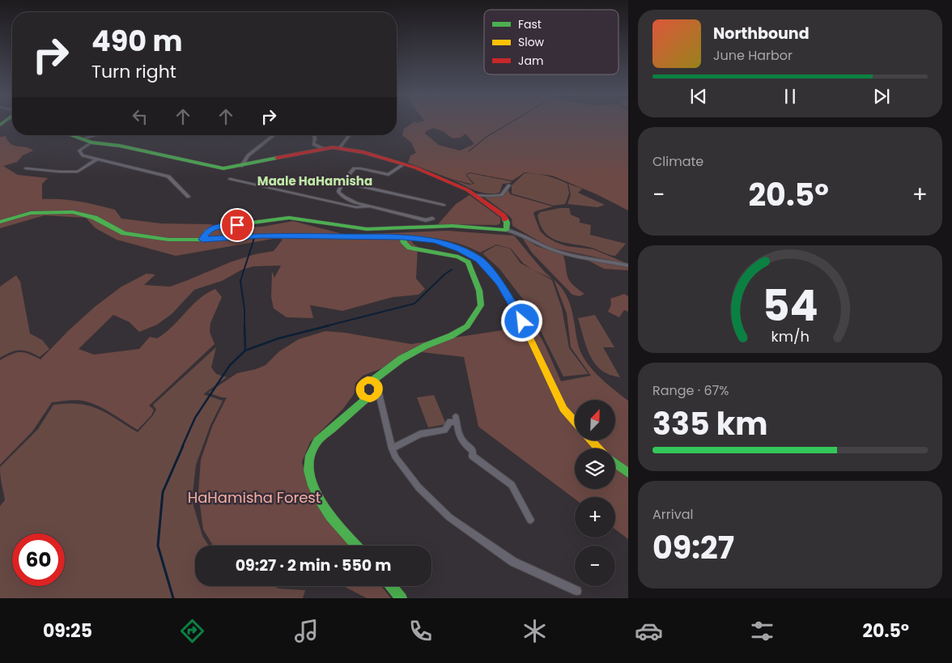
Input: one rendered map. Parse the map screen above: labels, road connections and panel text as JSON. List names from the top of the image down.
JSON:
{
  "districts": ["Maale HaHamisha"],
  "parks": ["HaHamisha Forest"],
  "legend": ["Fast", "Slow", "Jam"],
  "north": "top right",
  "page": {
    "turn": ["490 m", "Turn right"],
    "song": ["Northbound", "June Harbor"],
    "tile": [
      "Climate",
      ["Range · 67%", "335 km"],
      ["Arrival", "09:27"]
    ],
    "heat": ["−", "20.5°", "+"],
    "map_buttons": ["+", "−"],
    "limit": "60",
    "trip": "09:27 · 2 min · 550 m",
    "tabs": ["09:25", "20.5°"],
    "gauge": ["54", "km/h"]
  }
}
